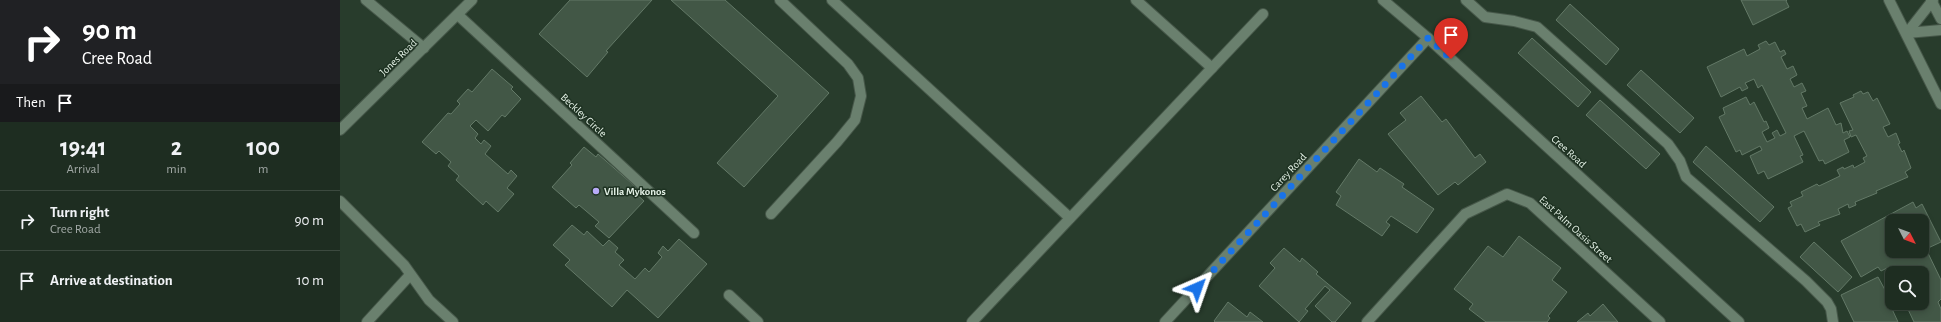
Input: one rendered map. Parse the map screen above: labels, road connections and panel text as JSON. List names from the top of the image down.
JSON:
{
  "streets": {
    "street": [
      "Jones Road",
      "Beckley Circle",
      "Cree Road",
      "Carey Road",
      "East Palm Oasis Street"
    ]
  },
  "crossings": [
    ["Jones Road", "Beckley Circle"],
    ["Cree Road", "Carey Road"]
  ],
  "places": ["Villa Mykonos"],
  "north": "bottom right",
  "page": {
    "turn": ["90 m", "Cree Road"],
    "then": "Then",
    "eta": [
      "19:41",
      "Arrival",
      "2",
      "min",
      "100",
      "m"
    ],
    "list": [
      {
        "name": "Turn right",
        "note": "Cree Road",
        "value": "90 m"
      },
      {
        "name": "Arrive at destination",
        "value": "10 m"
      }
    ]
  }
}
